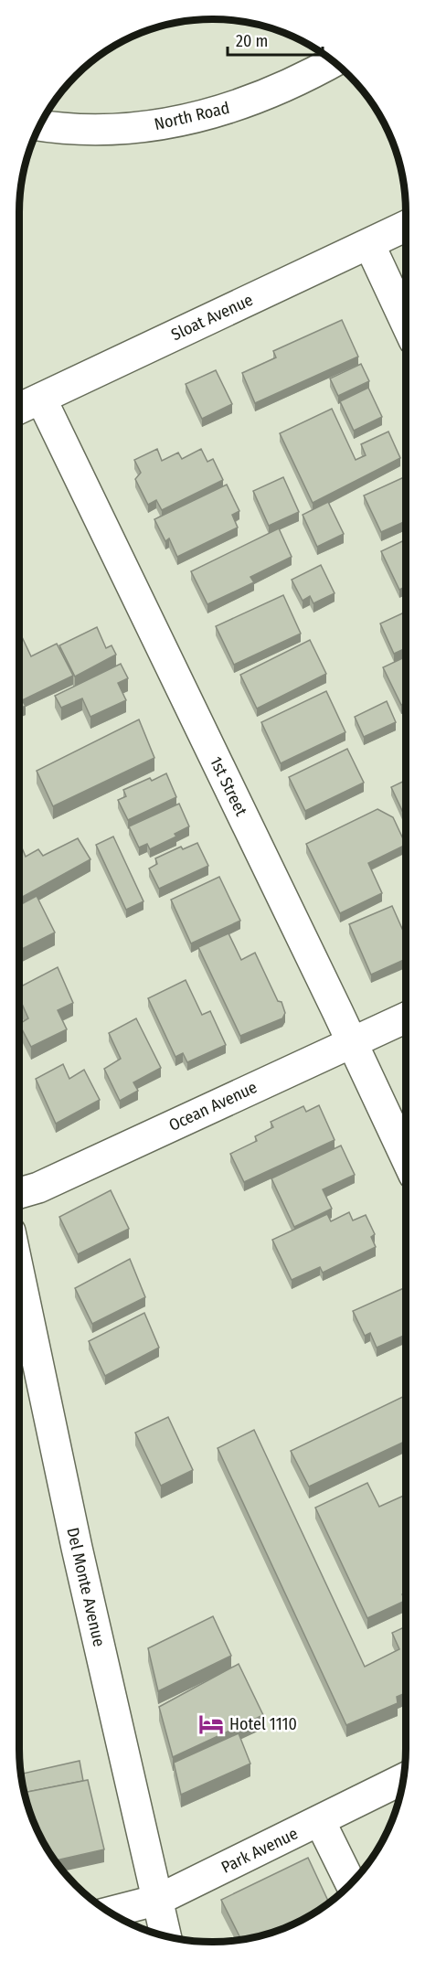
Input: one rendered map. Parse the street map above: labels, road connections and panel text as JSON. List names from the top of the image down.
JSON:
{
  "streets": {
    "street": [
      "North Road",
      "Sloat Avenue",
      "1st Street",
      "Ocean Avenue",
      "Del Monte Avenue",
      "Park Avenue"
    ]
  },
  "crossings": [
    ["Sloat Avenue", "1st Street"],
    ["1st Street", "Ocean Avenue"],
    ["Del Monte Avenue", "Park Avenue"]
  ],
  "places": {
    "hotel": ["Hotel 1110"]
  },
  "scale_bar": "20 m"
}
